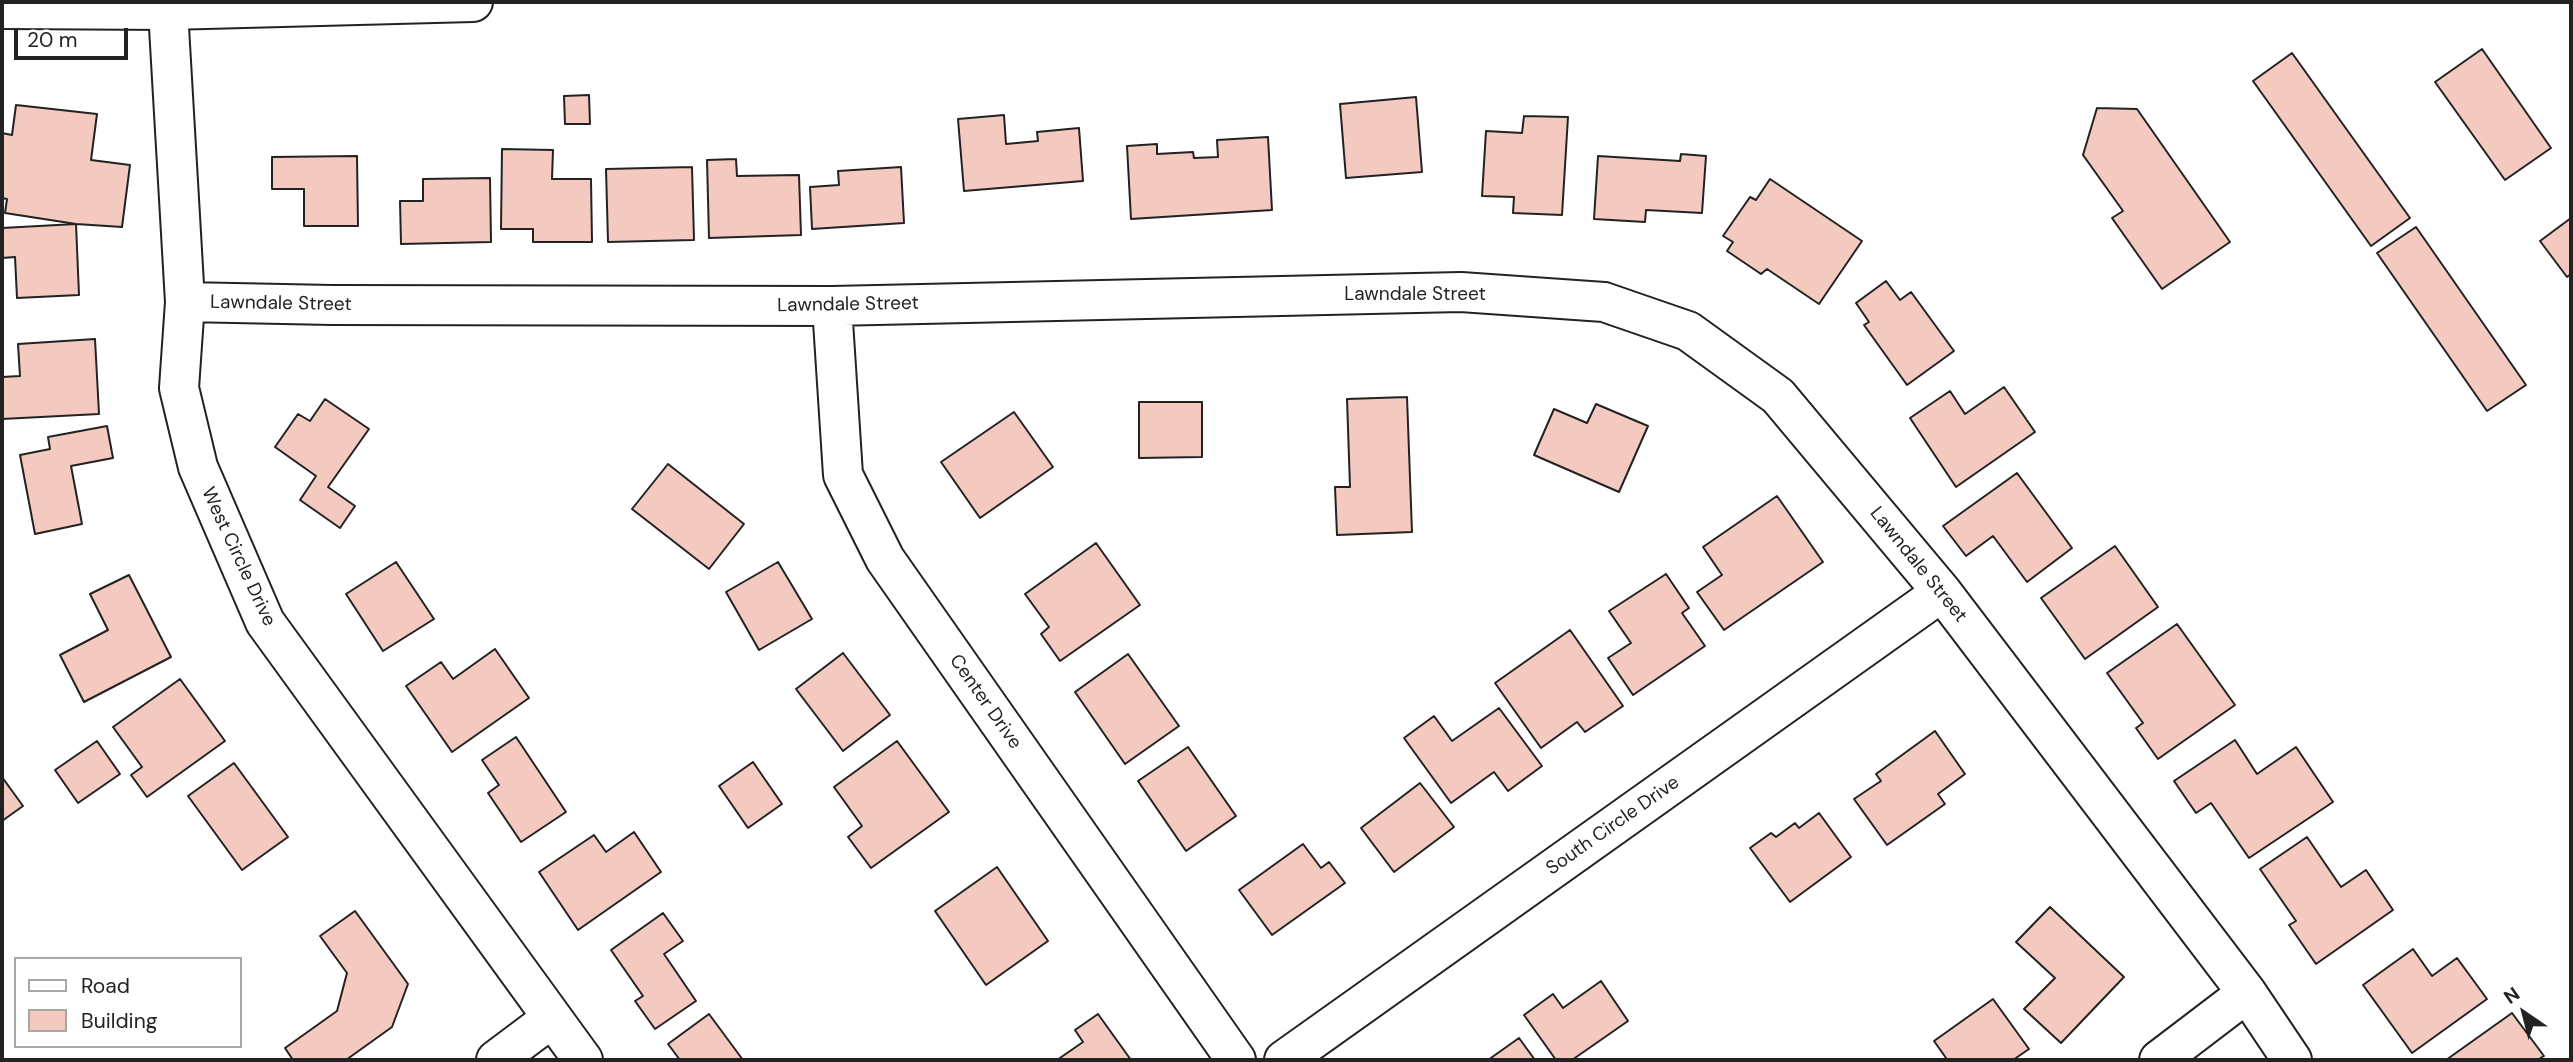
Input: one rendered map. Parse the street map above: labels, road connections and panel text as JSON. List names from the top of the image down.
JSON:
{
  "streets": {
    "street": [
      "Lawndale Street",
      "West Circle Drive",
      "Center Drive",
      "South Circle Drive"
    ]
  },
  "crossings": [
    ["Lawndale Street", "West Circle Drive"],
    ["Lawndale Street", "Center Drive"],
    ["Lawndale Street", "South Circle Drive"]
  ],
  "legend": ["Road", "Building"],
  "scale_bar": "20 m",
  "north": "top left"
}
